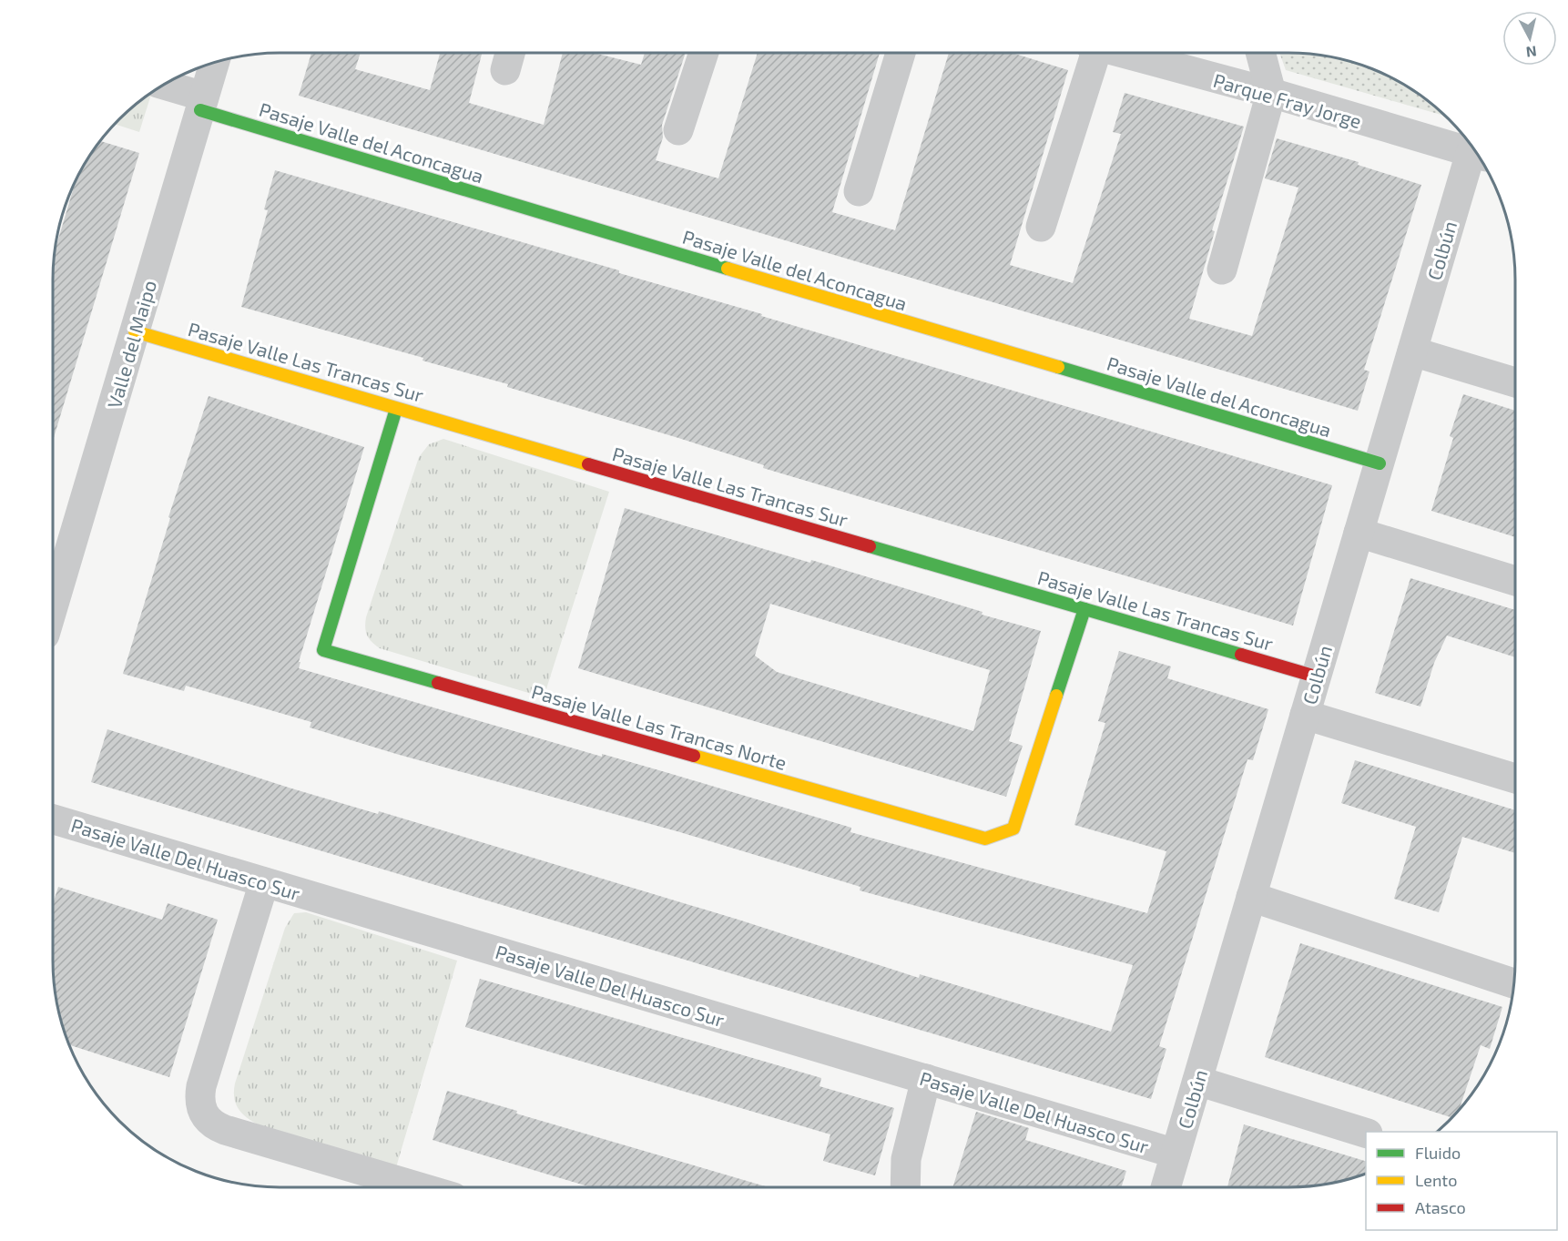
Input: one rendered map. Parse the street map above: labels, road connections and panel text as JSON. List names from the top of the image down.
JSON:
{
  "streets": {
    "street": [
      "Parque Fray Jorge",
      "Pasaje Valle del Aconcagua",
      "Colbún",
      "Valle del Maipo",
      "Pasaje Valle Las Trancas Sur",
      "Pasaje Valle Las Trancas Norte",
      "Pasaje Valle Del Huasco Sur"
    ]
  },
  "crossings": [
    ["Pasaje Valle del Aconcagua", "Colbún"],
    ["Pasaje Valle del Aconcagua", "Valle del Maipo"],
    ["Colbún", "Pasaje Valle Las Trancas Sur"],
    ["Colbún", "Pasaje Valle Del Huasco Sur"],
    ["Valle del Maipo", "Pasaje Valle Las Trancas Sur"],
    ["Pasaje Valle Las Trancas Sur", "Pasaje Valle Las Trancas Norte"]
  ],
  "legend": ["Fluido", "Lento", "Atasco"],
  "north": "bottom"
}
